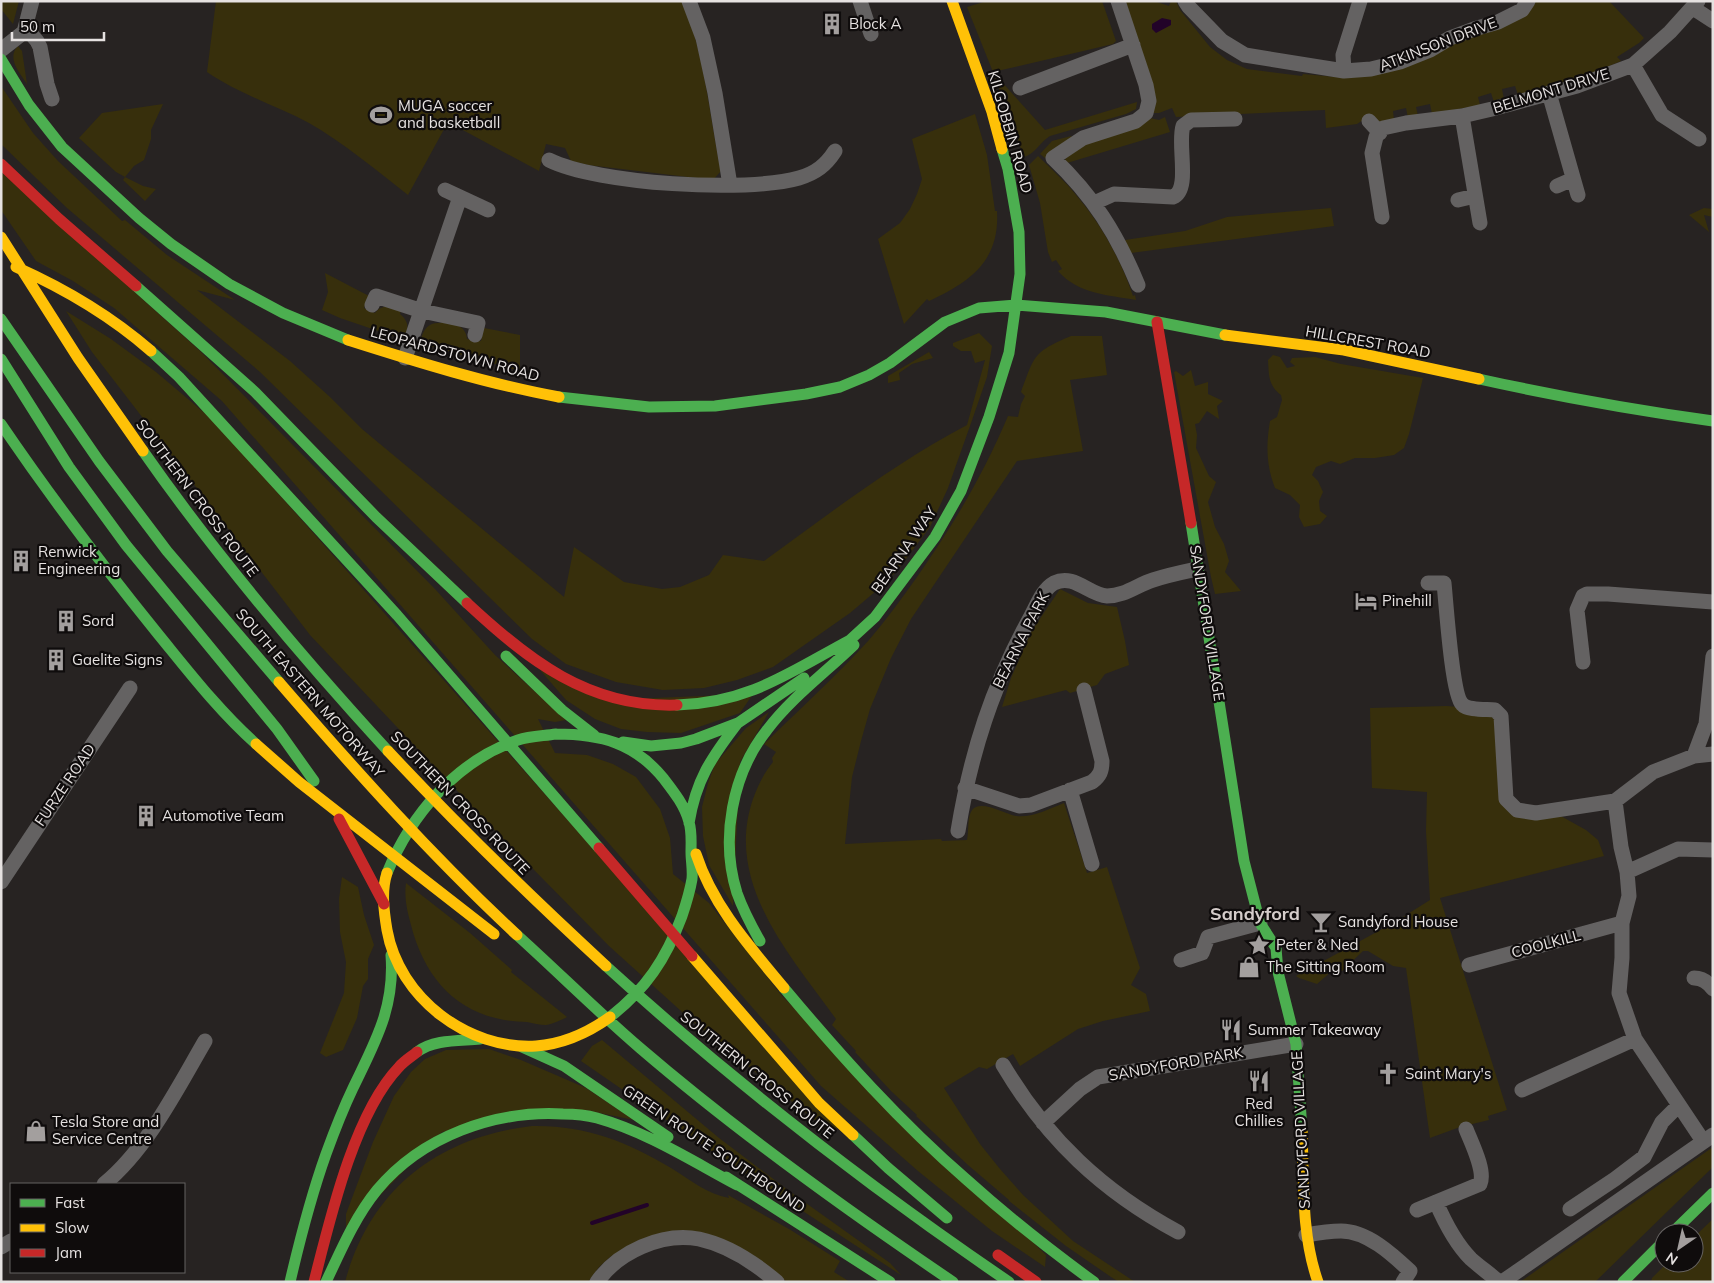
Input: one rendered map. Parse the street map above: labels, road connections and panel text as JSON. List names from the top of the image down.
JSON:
{
  "streets": {
    "main road": [
      "KILGOBBIN ROAD",
      "HILLCREST ROAD",
      "LEOPARDSTOWN ROAD",
      "SOUTHERN CROSS ROUTE",
      "BEARNA WAY",
      "SANDYFORD VILLAGE",
      "SOUTH EASTERN MOTORWAY",
      "GREEN ROUTE SOUTHBOUND"
    ],
    "street": [
      "ATKINSON DRIVE",
      "BELMONT DRIVE",
      "BEARNA PARK",
      "FURZE ROAD",
      "COOLKILL",
      "SANDYFORD PARK"
    ]
  },
  "crossings": [
    ["KILGOBBIN ROAD", "HILLCREST ROAD"],
    ["KILGOBBIN ROAD", "LEOPARDSTOWN ROAD"],
    ["KILGOBBIN ROAD", "BEARNA WAY"],
    ["HILLCREST ROAD", "LEOPARDSTOWN ROAD"],
    ["HILLCREST ROAD", "BEARNA WAY"],
    ["HILLCREST ROAD", "SANDYFORD VILLAGE"],
    ["LEOPARDSTOWN ROAD", "BEARNA WAY"],
    ["SANDYFORD VILLAGE", "BEARNA PARK"],
    ["SANDYFORD VILLAGE", "SANDYFORD PARK"]
  ],
  "districts": ["Sandyford"],
  "places": {
    "building": [
      "Block A",
      "Renwick Engineering",
      "Sord",
      "Gaelite Signs",
      "Automotive Team"
    ],
    "sports": ["MUGA soccer and basketball"],
    "hotel": ["Pinehill"],
    "bar": ["Sandyford House"],
    "place": ["Peter & Ned"],
    "shop": ["The Sitting Room", "Tesla Store and Service Centre"],
    "restaurant": ["Summer Takeaway", "Red Chillies"],
    "church": ["Saint Mary's"]
  },
  "legend": ["Fast", "Slow", "Jam"],
  "scale_bar": "50 m",
  "north": "bottom left"
}
